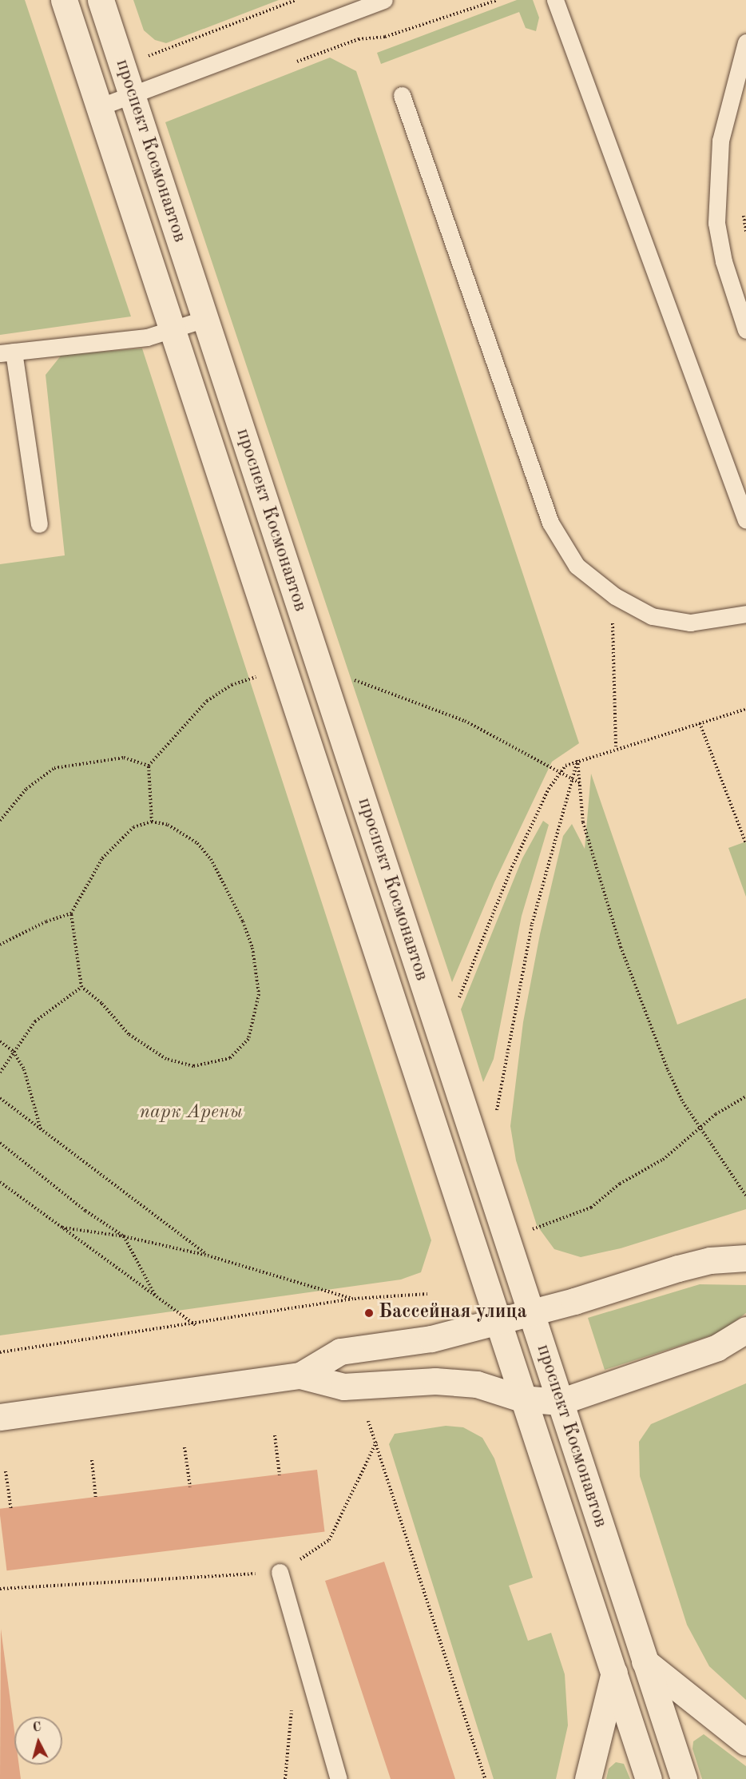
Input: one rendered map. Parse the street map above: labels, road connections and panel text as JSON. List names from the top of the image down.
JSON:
{
  "streets": {
    "street": ["проспект Космонавтов"]
  },
  "parks": ["парк Арены"],
  "places": ["Бассейная улица"],
  "north": "top"
}
